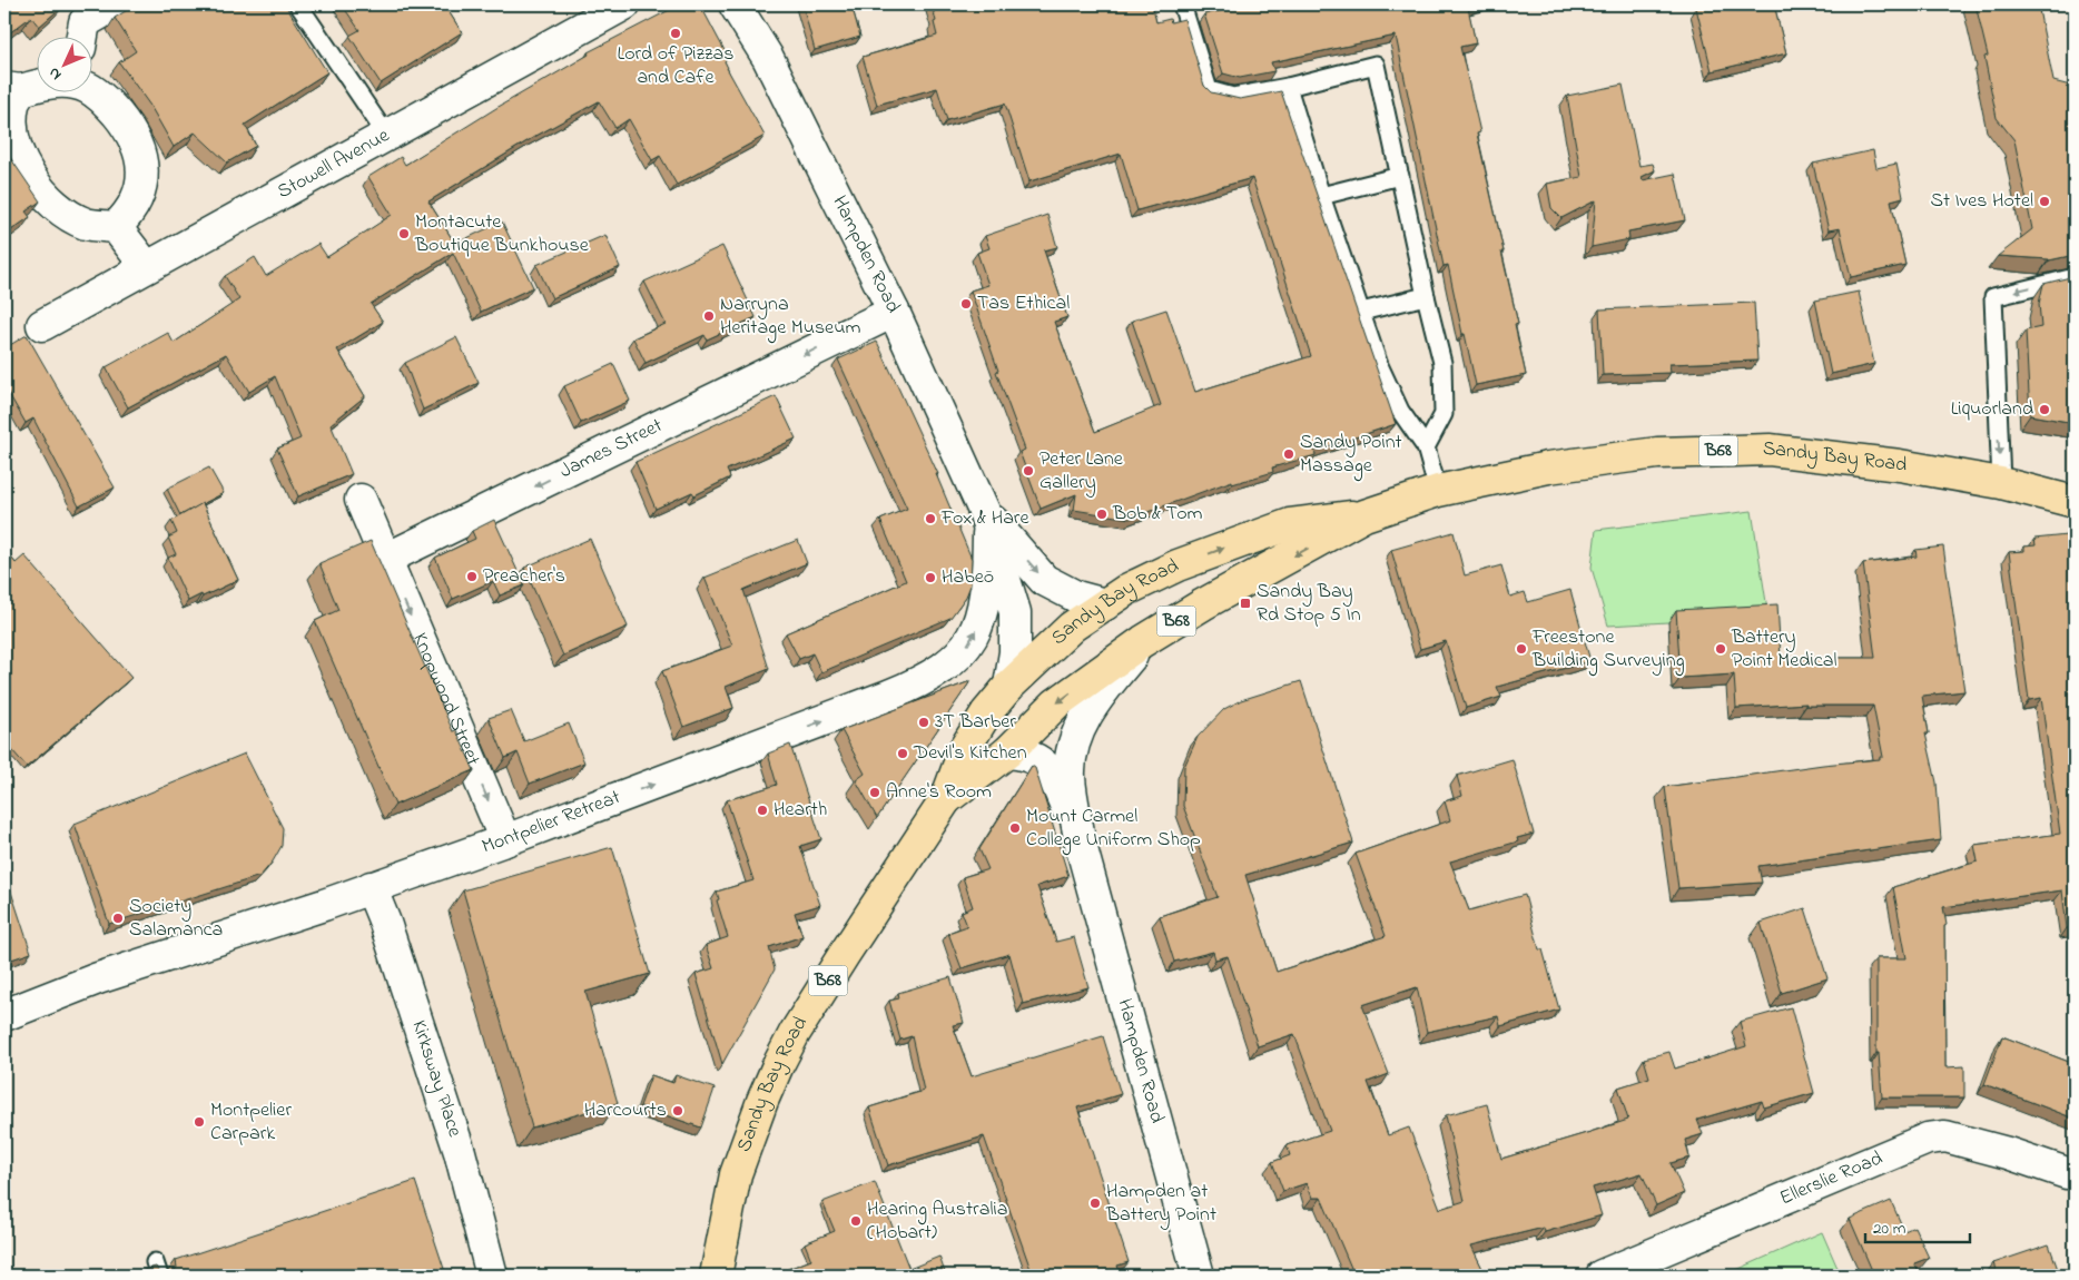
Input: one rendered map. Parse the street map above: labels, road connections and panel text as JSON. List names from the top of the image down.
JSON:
{
  "streets": {
    "main road": ["B68", "Sandy Bay Road"],
    "street": [
      "Stowell Avenue",
      "Hampden Road",
      "James Street",
      "Knopwood Street",
      "Montpelier Retreat",
      "Kirksway Place",
      "Ellerslie Road"
    ]
  },
  "crossings": [
    ["Hampden Road", "James Street"],
    ["Hampden Road", "Sandy Bay Road"],
    ["Hampden Road", "Montpelier Retreat"],
    ["James Street", "Knopwood Street"],
    ["Knopwood Street", "Montpelier Retreat"],
    ["Montpelier Retreat", "Kirksway Place"]
  ],
  "one_way": ["James Street", "Knopwood Street", "Montpelier Retreat"],
  "places": {
    "other": [
      "Lord of Pizzas and Cafe",
      "St Ives Hotel",
      "Montacute Boutique Bunkhouse",
      "Tas Ethical",
      "Narryna Heritage Museum",
      "Liquorland",
      "Sandy Point Massage",
      "Peter Lane Gallery",
      "Bob & Tom",
      "Fox & Hare",
      "Preacher's",
      "Habeō",
      "Freestone Building Surveying",
      "Battery Point Medical",
      "3T Barber",
      "Devil's Kitchen",
      "Anne's Room",
      "Hearth",
      "Mount Carmel College Uniform Shop",
      "Society Salamanca",
      "Harcourts",
      "Montpelier Carpark",
      "Hampden at Battery Point",
      "Hearing Australia (Hobart)"
    ],
    "transit": ["Sandy Bay Rd Stop 5 In"]
  },
  "scale_bar": "20 m",
  "north": "bottom left"
}
